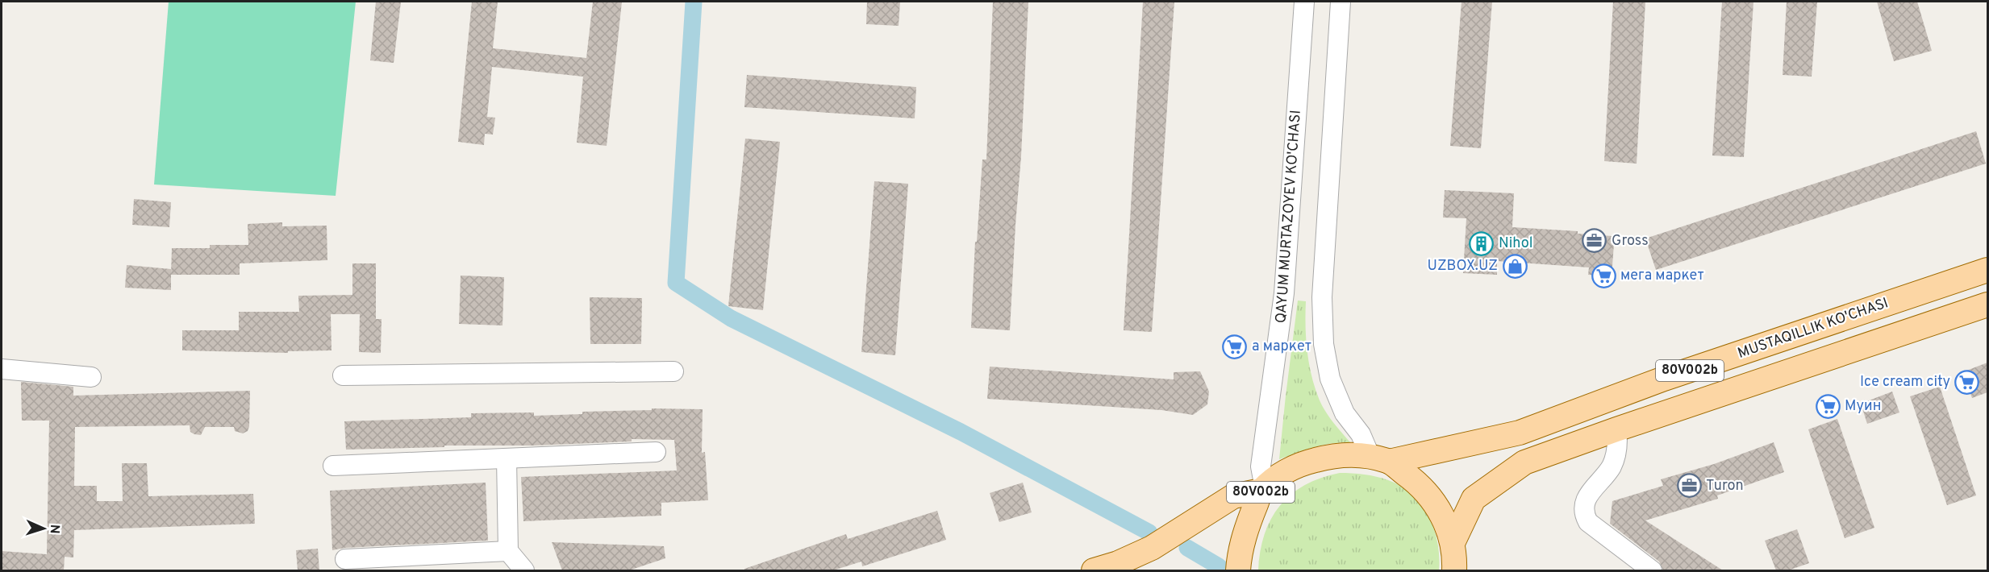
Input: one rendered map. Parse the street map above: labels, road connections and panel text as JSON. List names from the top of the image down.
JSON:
{
  "streets": {
    "main road": ["MUSTAQILLIK KO'CHASI", "80V002b"],
    "street": ["QAYUM MURTAZOYEV KO'CHASI"]
  },
  "crossings": [
    ["QAYUM MURTAZOYEV KO'CHASI", "80V002b"],
    ["MUSTAQILLIK KO'CHASI", "80V002b"]
  ],
  "places": {
    "office": ["Gross", "Turon"],
    "building": ["Nihol"],
    "shop": ["UZBOX.UZ"],
    "supermarket": [
      "мега маркет",
      "а маркет",
      "Ice cream city",
      "Муин"
    ]
  },
  "north": "right"
}
